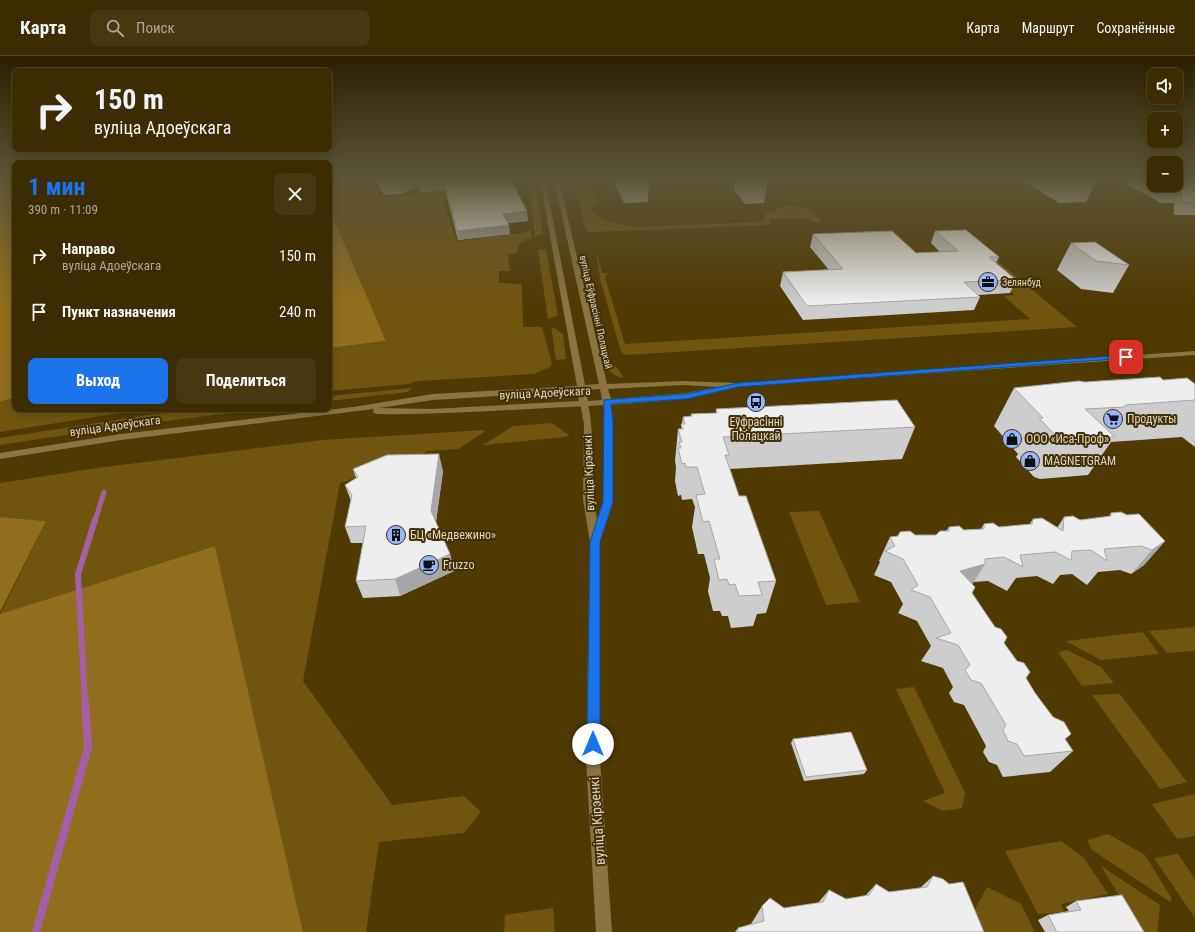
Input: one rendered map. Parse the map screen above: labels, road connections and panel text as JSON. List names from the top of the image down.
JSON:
{
  "streets": {
    "main road": ["вуліца Еўфрасінні Полацкай", "вуліца Адоеўскага", "вуліца Кірэенкі"]
  },
  "crossings": [
    ["вуліца Еўфрасінні Полацкай", "вуліца Адоеўскага"],
    ["вуліца Еўфрасінні Полацкай", "вуліца Кірэенкі"],
    ["вуліца Адоеўскага", "вуліца Кірэенкі"]
  ],
  "places": {
    "office": ["Зелянбуд"],
    "bus stop": ["Еўфрасінні Полацкай"],
    "supermarket": ["Продукты"],
    "shop": ["ООО «Иса-Проф»", "MAGNETGRAM"],
    "building": ["БЦ «Медвежино»"],
    "cafe": ["Fruzzo"]
  },
  "page": {
    "header": "Карта",
    "search": "Поиск",
    "nav": ["Карта", "Маршрут", "Сохранённые"],
    "map_buttons": ["+", "−"],
    "turn": ["150 m", "вуліца Адоеўскага"],
    "heading": ["1 мин", "390 m · 11:09"],
    "list": [
      {
        "name": "Направо",
        "note": "вуліца Адоеўскага",
        "value": "150 m"
      },
      {
        "name": "Пункт назначения",
        "value": "240 m"
      }
    ],
    "buttons": ["Выход", "Поделиться"]
  }
}
